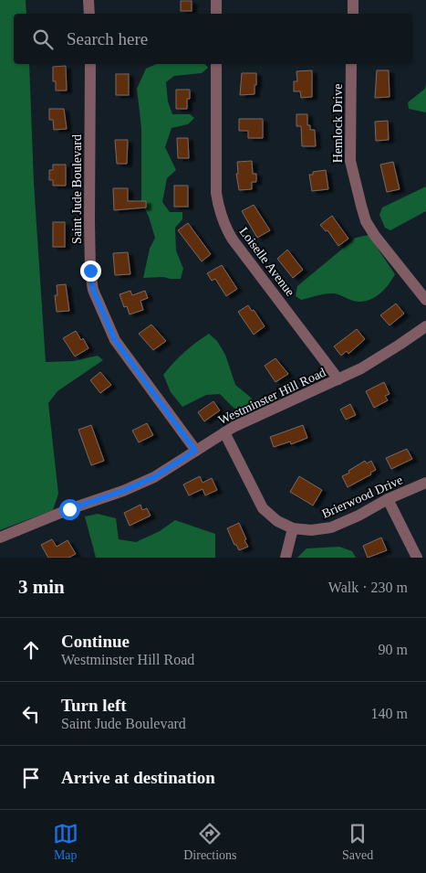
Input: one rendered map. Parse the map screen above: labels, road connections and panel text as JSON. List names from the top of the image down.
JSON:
{
  "streets": {
    "street": [
      "Hemlock Drive",
      "Saint Jude Boulevard",
      "Loiselle Avenue",
      "Westminster Hill Road",
      "Brierwood Drive"
    ]
  },
  "crossings": [
    ["Saint Jude Boulevard", "Westminster Hill Road"],
    ["Loiselle Avenue", "Westminster Hill Road"],
    ["Westminster Hill Road", "Brierwood Drive"]
  ],
  "page": {
    "search": "Search here",
    "heading": ["3 min", "Walk · 230 m"],
    "list": [
      ["Continue", "Westminster Hill Road", "90 m"],
      ["Turn left", "Saint Jude Boulevard", "140 m"],
      "Arrive at destination"
    ],
    "nav": ["Map", "Directions", "Saved"]
  }
}
